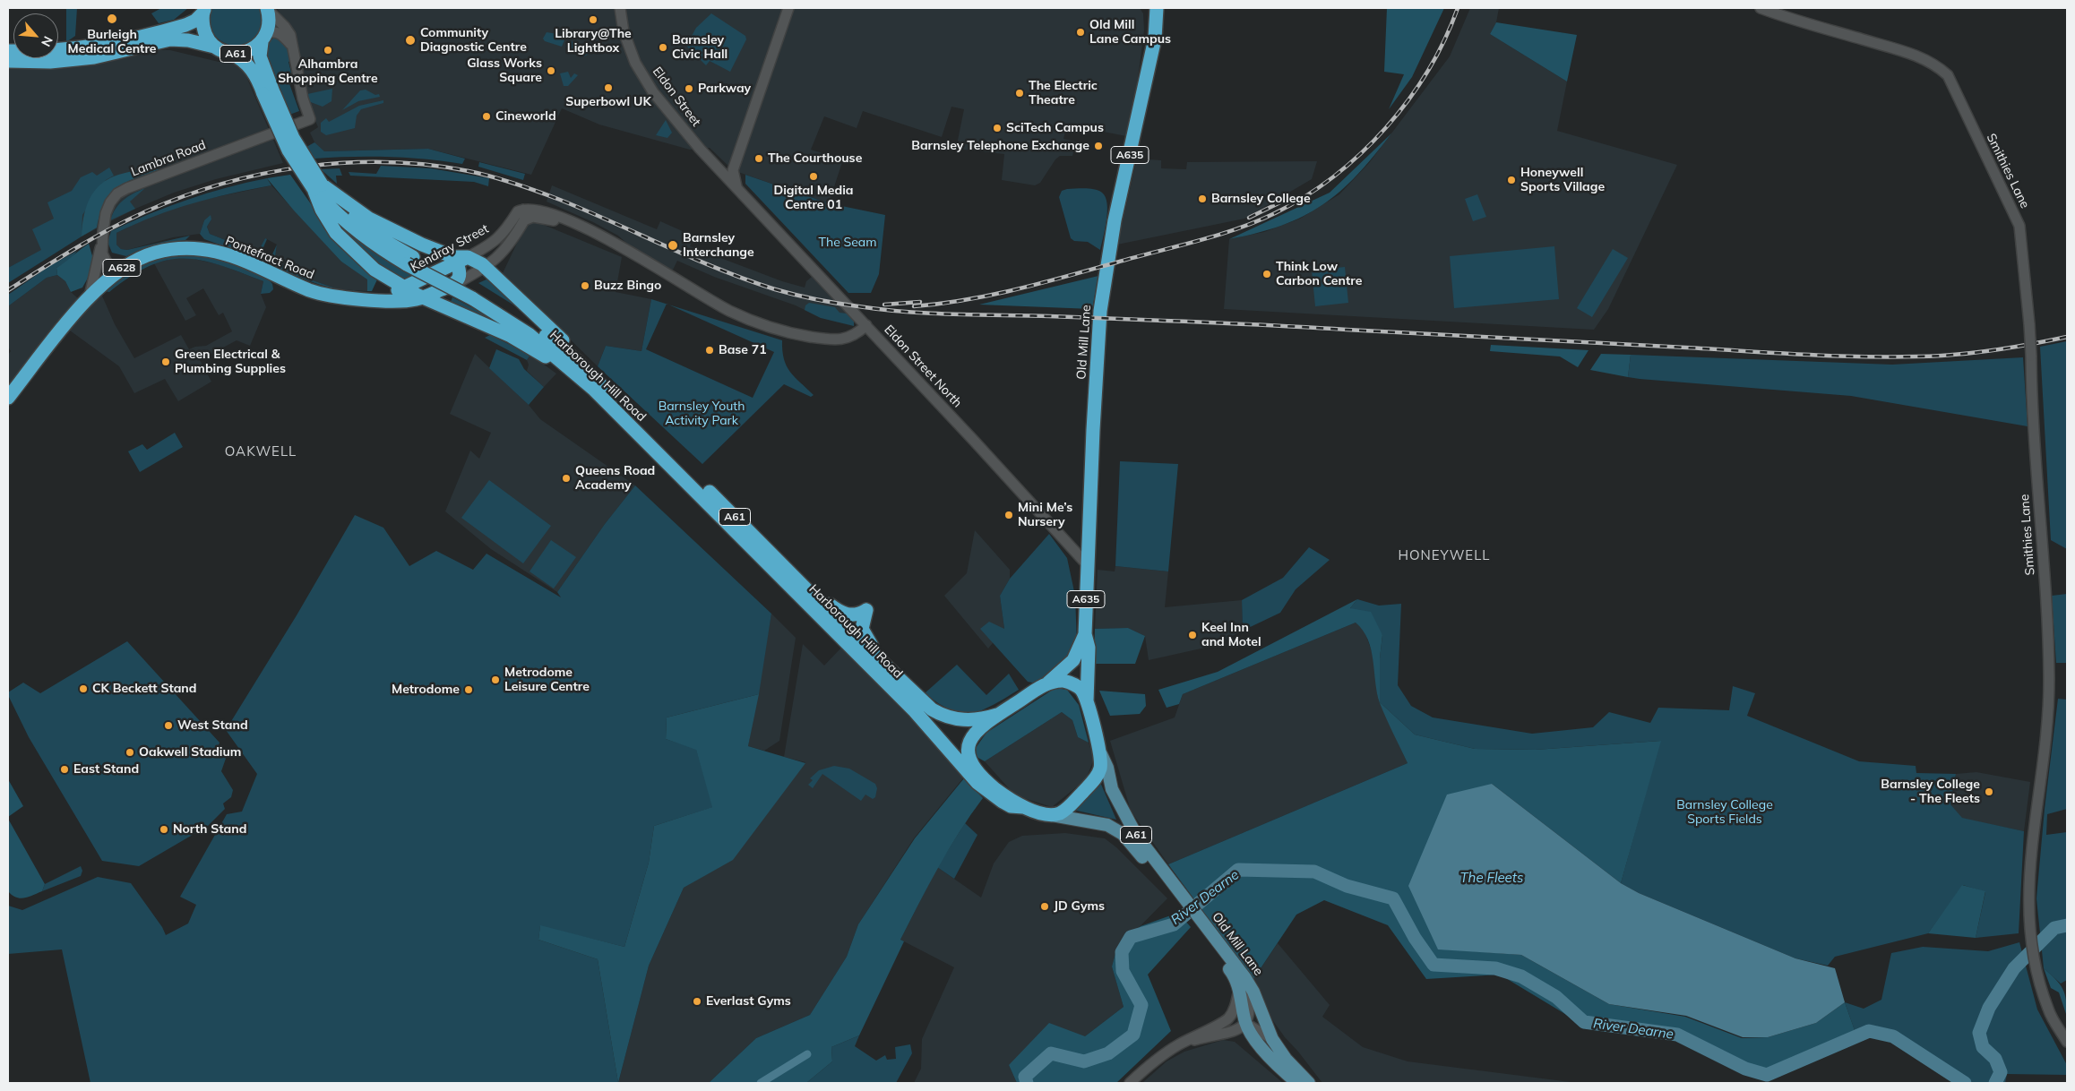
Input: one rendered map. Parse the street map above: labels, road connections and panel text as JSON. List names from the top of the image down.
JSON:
{
  "streets": {
    "highway": [
      "A61",
      "A635",
      "Kendray Street",
      "Pontefract Road",
      "A628",
      "Old Mill Lane",
      "Harborough Hill Road"
    ],
    "street": [
      "Eldon Street",
      "Lambra Road",
      "Smithies Lane",
      "Eldon Street North"
    ]
  },
  "crossings": [
    ["A61", "Kendray Street"],
    ["A61", "Pontefract Road"],
    ["A61", "Harborough Hill Road"],
    ["Eldon Street", "Eldon Street North"],
    ["Lambra Road", "Pontefract Road"],
    ["Kendray Street", "Pontefract Road"],
    ["Old Mill Lane", "Eldon Street North"],
    ["Old Mill Lane", "Harborough Hill Road"]
  ],
  "districts": ["OAKWELL", "HONEYWELL"],
  "water": ["The Fleets", "River Dearne"],
  "parks": ["The Seam", "Barnsley Youth Activity Park", "Barnsley College Sports Fields"],
  "places": [
    "Burleigh Medical Centre",
    "Library@The Lightbox",
    "Old Mill Lane Campus",
    "Community Diagnostic Centre",
    "Barnsley Civic Hall",
    "Alhambra Shopping Centre",
    "Glass Works Square",
    "Superbowl UK",
    "Parkway",
    "The Electric Theatre",
    "Cineworld",
    "SciTech Campus",
    "Barnsley Telephone Exchange",
    "The Courthouse",
    "Digital Media Centre 01",
    "Honeywell Sports Village",
    "Barnsley College",
    "Barnsley Interchange",
    "Think Low Carbon Centre",
    "Buzz Bingo",
    "Base 71",
    "Green Electrical & Plumbing Supplies",
    "Queens Road Academy",
    "Mini Me’s Nursery",
    "Keel Inn and Motel",
    "Metrodome Leisure Centre",
    "CK Beckett Stand",
    "Metrodome",
    "West Stand",
    "Oakwell Stadium",
    "East Stand",
    "Barnsley College - The Fleets",
    "North Stand",
    "JD Gyms",
    "Everlast Gyms"
  ],
  "north": "bottom right"
}
